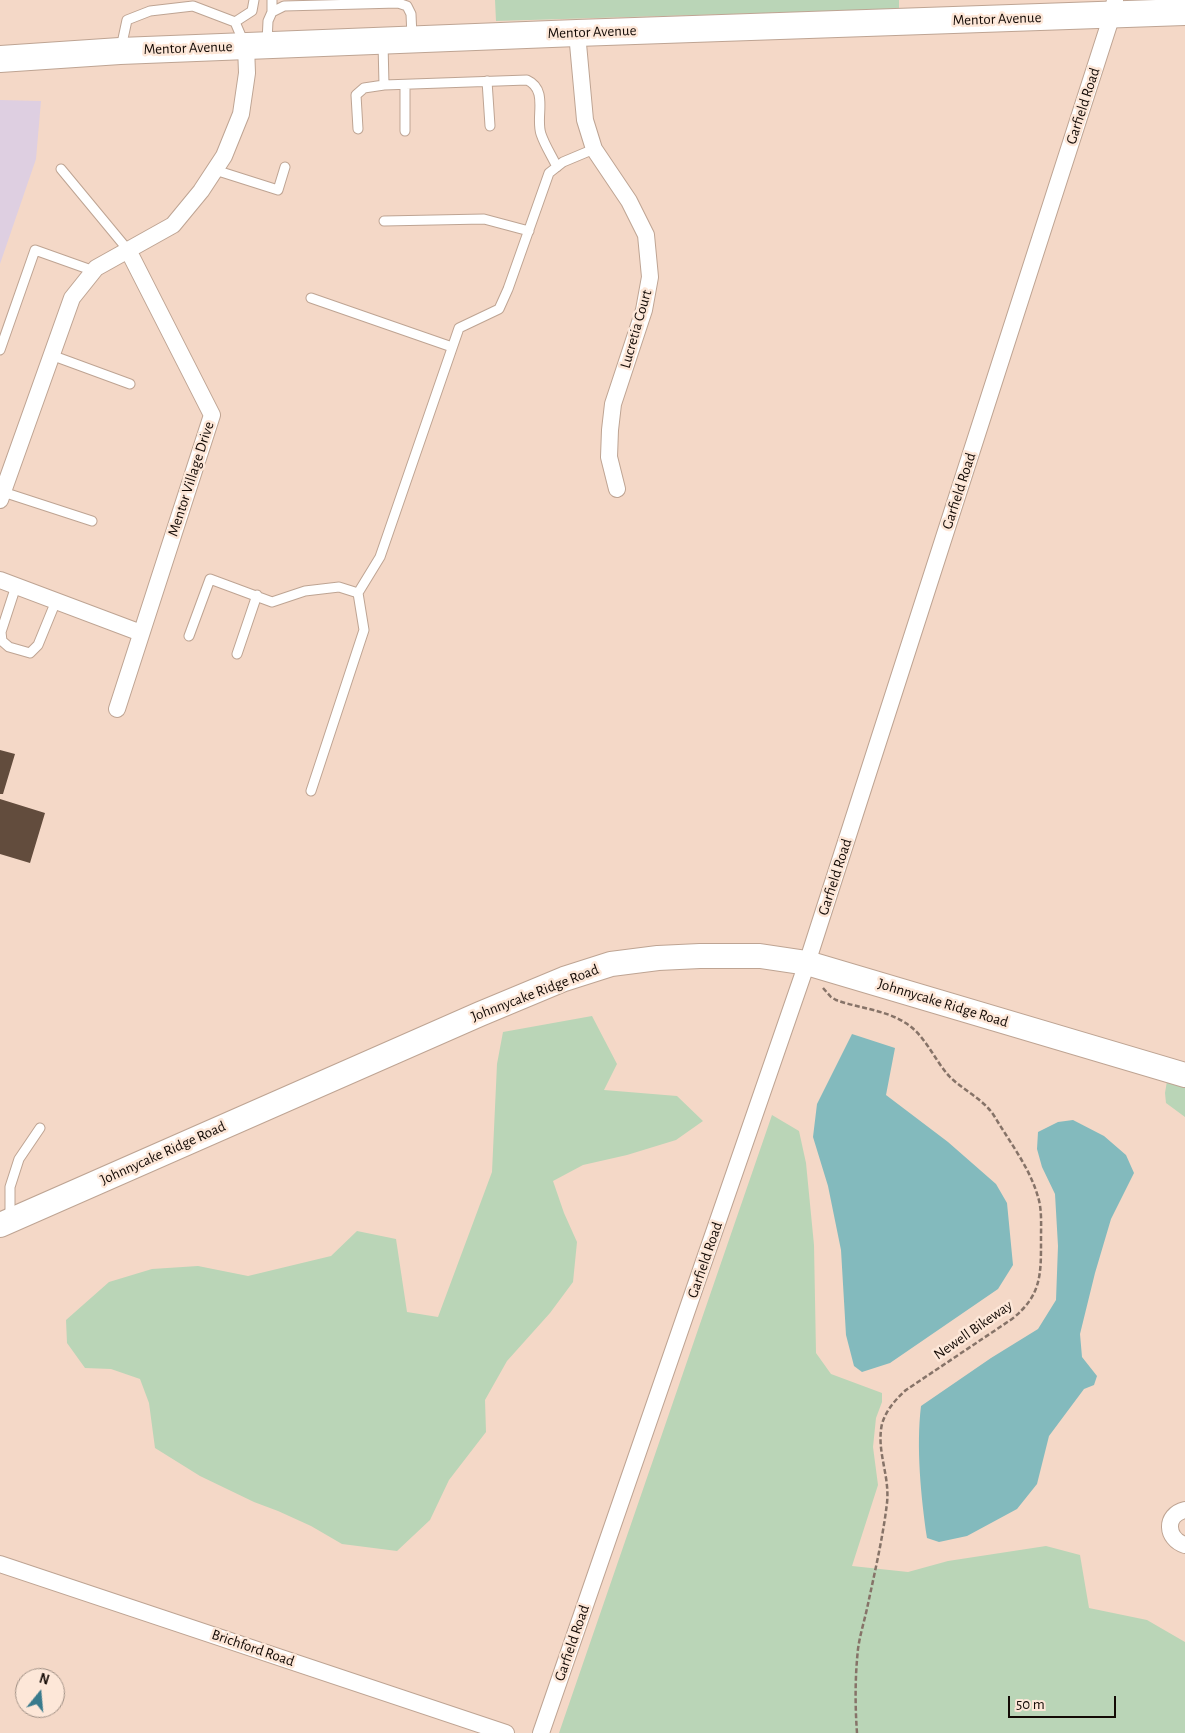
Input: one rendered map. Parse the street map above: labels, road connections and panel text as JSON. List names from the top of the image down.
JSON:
{
  "streets": {
    "main road": ["Mentor Avenue", "Johnnycake Ridge Road"],
    "street": [
      "Garfield Road",
      "Lucretia Court",
      "Mentor Village Drive",
      "Brichford Road"
    ],
    "path": ["Newell Bikeway"]
  },
  "crossings": [
    ["Mentor Avenue", "Garfield Road"],
    ["Mentor Avenue", "Lucretia Court"],
    ["Garfield Road", "Johnnycake Ridge Road"],
    ["Garfield Road", "Newell Bikeway"],
    ["Johnnycake Ridge Road", "Newell Bikeway"]
  ],
  "scale_bar": "50 m",
  "north": "top"
}
